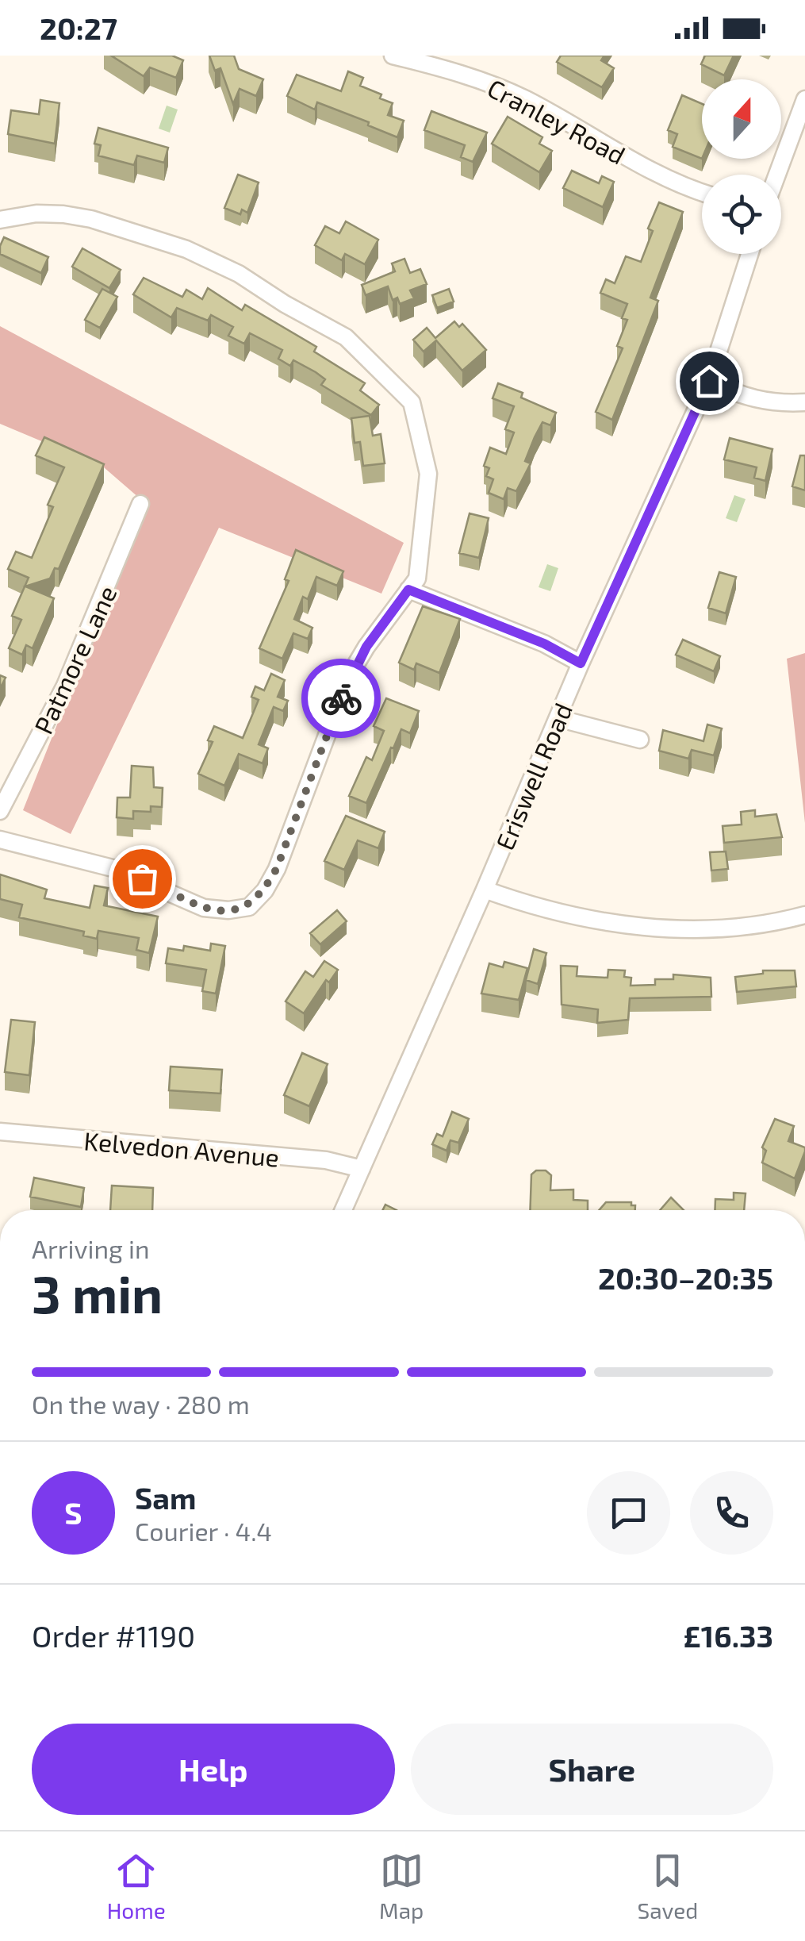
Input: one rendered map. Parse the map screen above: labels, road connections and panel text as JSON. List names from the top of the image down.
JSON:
{
  "streets": {
    "street": [
      "Cranley Road",
      "Patmore Lane",
      "Eriswell Road",
      "Kelvedon Avenue"
    ]
  },
  "crossings": [
    ["Eriswell Road", "Kelvedon Avenue"]
  ],
  "north": "top",
  "page": {
    "status": "20:27",
    "heading": ["3 min", "Arriving in", "20:30–20:35"],
    "panel": [
      "Sam",
      "Courier · 4.4",
      "Order #1190",
      "£16.33"
    ],
    "bar": "On the way · 280 m",
    "round": "S",
    "buttons": ["Help", "Share"],
    "tabs": ["Home", "Map", "Saved"]
  }
}
